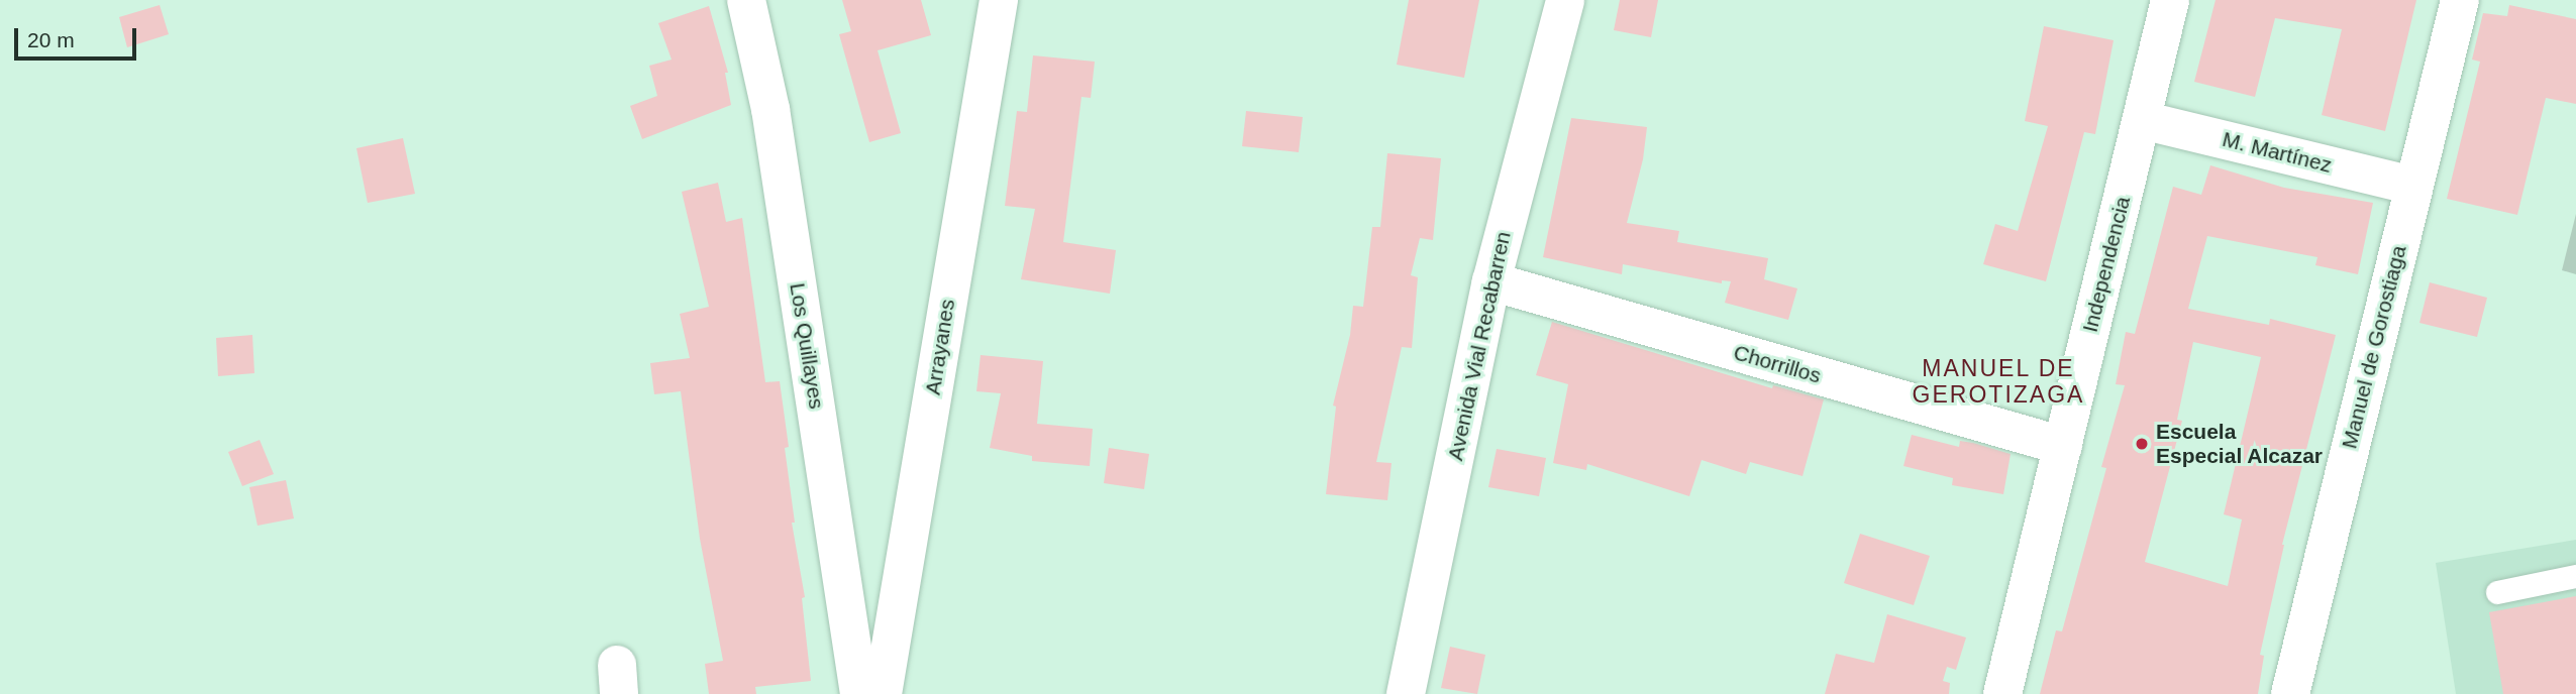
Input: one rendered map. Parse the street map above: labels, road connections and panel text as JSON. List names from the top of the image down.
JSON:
{
  "streets": {
    "street": [
      "M. Martínez",
      "Independencia",
      "Los Quillayes",
      "Avenida Vial Recabarren",
      "Arrayanes",
      "Manuel de Gorostiaga",
      "Chorrillos"
    ]
  },
  "crossings": [
    ["M. Martínez", "Independencia"],
    ["M. Martínez", "Manuel de Gorostiaga"],
    ["Independencia", "Chorrillos"],
    ["Avenida Vial Recabarren", "Chorrillos"]
  ],
  "districts": ["MANUEL DE GEROTIZAGA"],
  "places": ["Escuela Especial Alcazar"],
  "scale_bar": "20 m"
}
